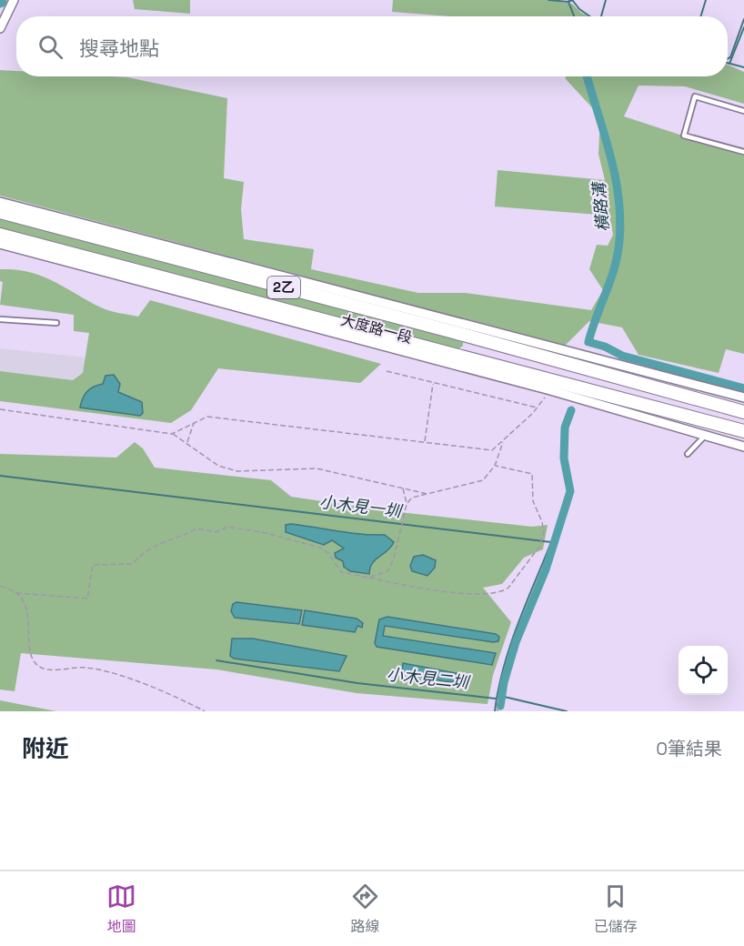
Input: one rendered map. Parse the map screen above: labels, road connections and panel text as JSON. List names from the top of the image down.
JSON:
{
  "streets": {
    "main road": ["2乙", "大度路一段"]
  },
  "water": ["橫路溝", "小木見一圳", "小木見二圳"],
  "page": {
    "search": "搜尋地點",
    "heading": ["附近", "0筆結果"],
    "nav": ["地圖", "路線", "已儲存"]
  }
}
